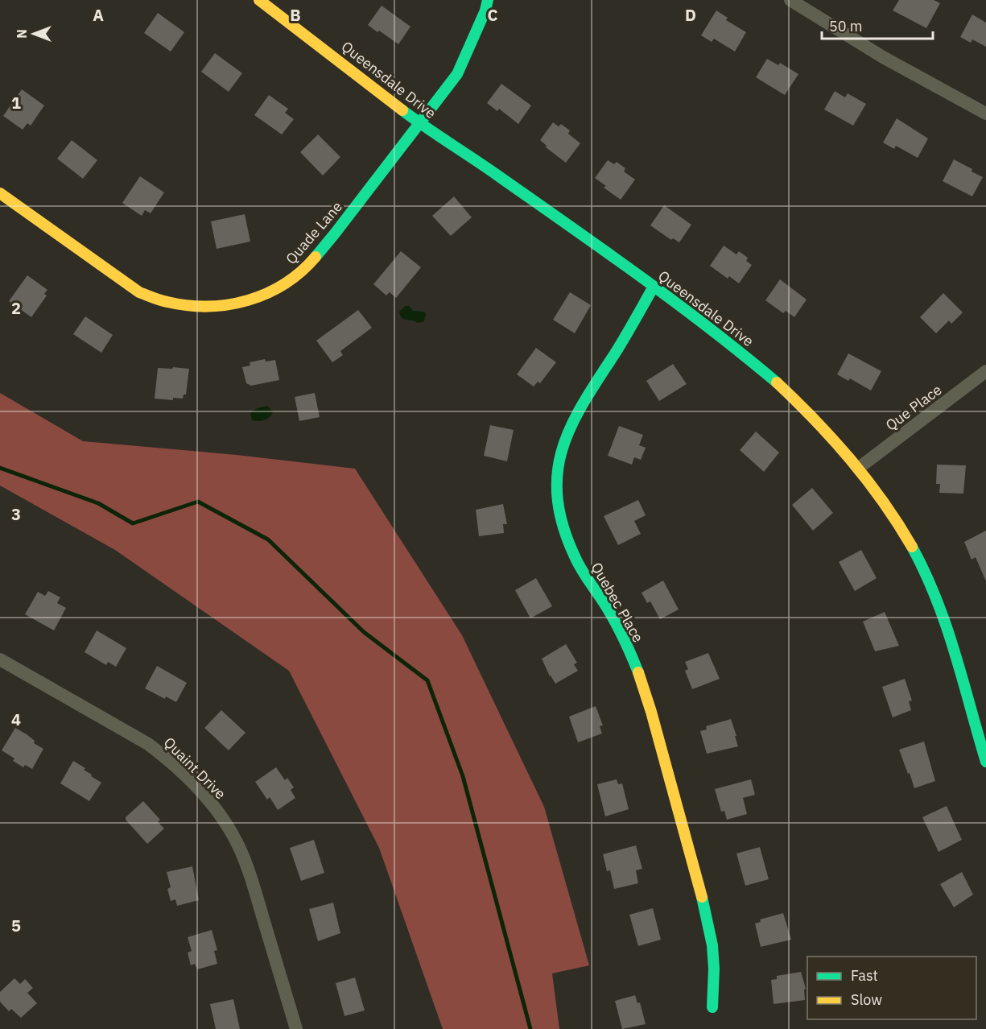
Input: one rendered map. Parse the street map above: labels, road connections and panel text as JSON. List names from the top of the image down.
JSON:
{
  "streets": {
    "street": [
      "Queensdale Drive",
      "Quade Lane",
      "Que Place",
      "Quebec Place",
      "Quaint Drive"
    ]
  },
  "crossings": [
    ["Queensdale Drive", "Quade Lane"],
    ["Queensdale Drive", "Que Place"],
    ["Queensdale Drive", "Quebec Place"]
  ],
  "legend": ["Fast", "Slow"],
  "scale_bar": "50 m",
  "north": "left",
  "grid": {
    "columns": [
      "A",
      "B",
      "C",
      "D"
    ],
    "rows": [
      "1",
      "2",
      "3",
      "4",
      "5"
    ]
  }
}
